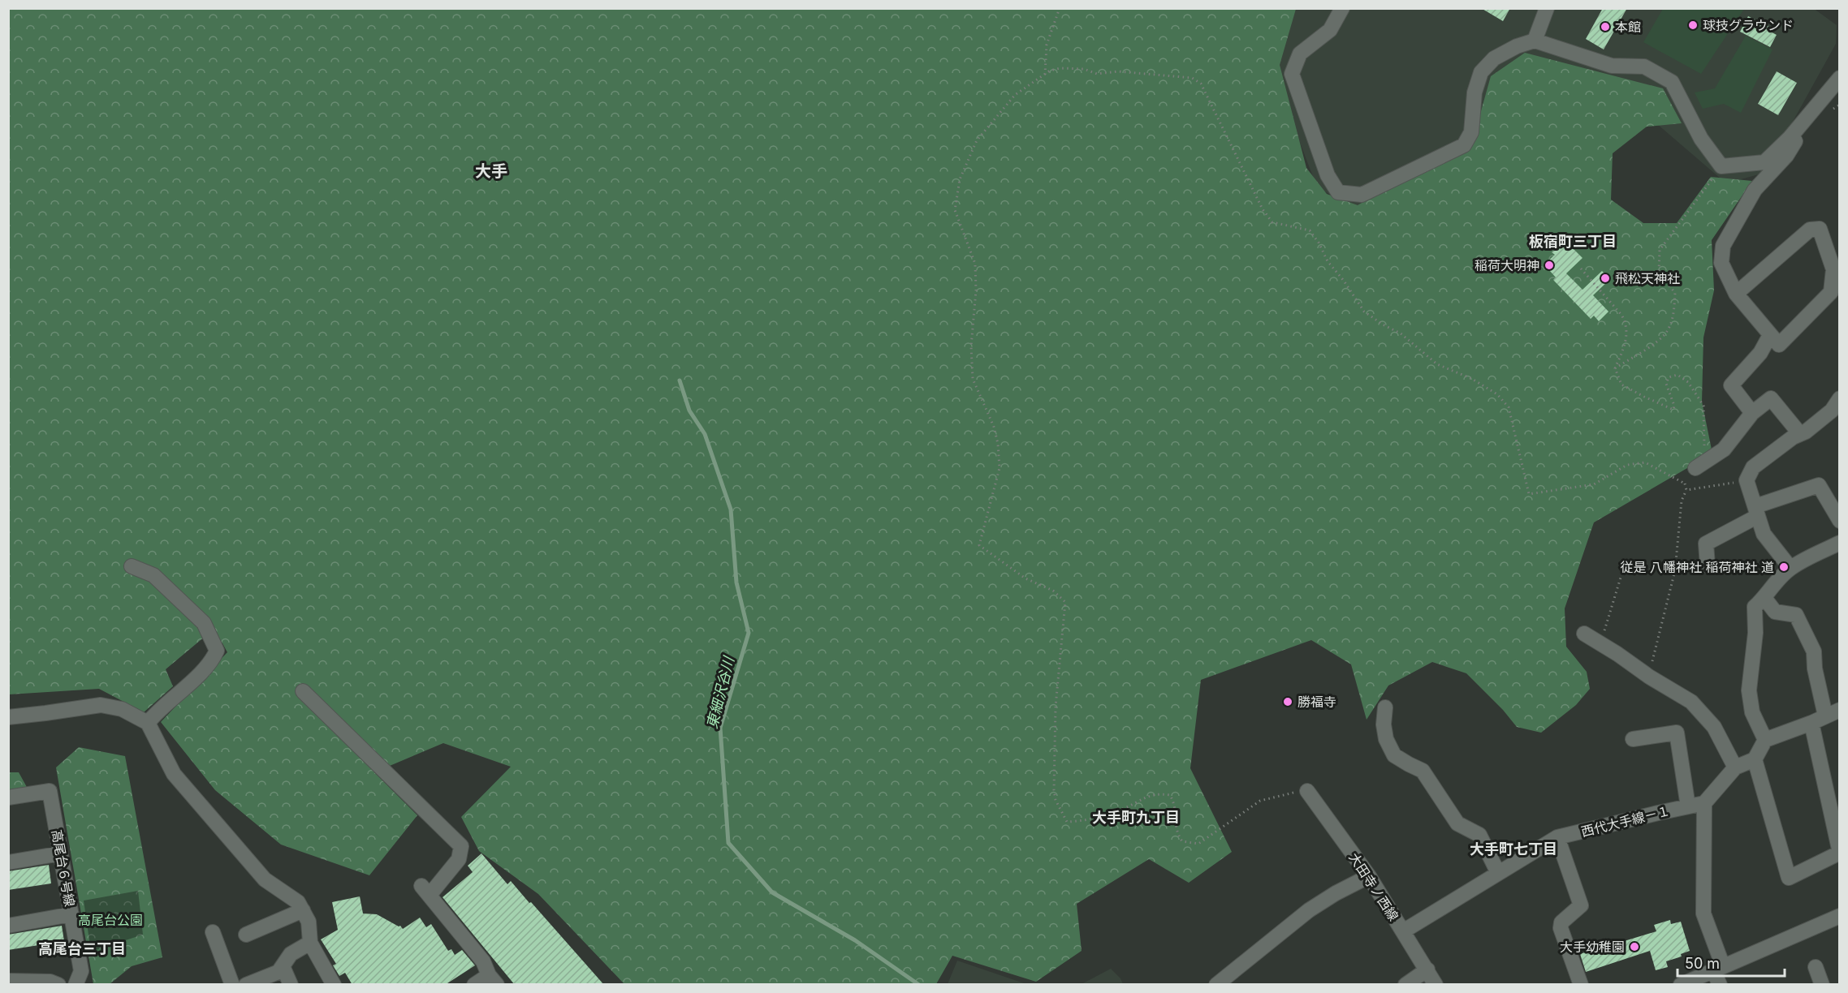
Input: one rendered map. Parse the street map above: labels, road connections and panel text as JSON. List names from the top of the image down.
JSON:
{
  "streets": {
    "street": ["西代大手線－１", "高尾台６号線", "大田寺ノ西線"]
  },
  "crossings": [
    ["西代大手線－１", "大田寺ノ西線"]
  ],
  "districts": [
    "大手",
    "板宿町三丁目",
    "大手町九丁目",
    "大手町七丁目",
    "高尾台三丁目"
  ],
  "water": ["東細沢谷川"],
  "parks": ["高尾台公園"],
  "places": [
    "球技グラウンド",
    "本館",
    "稲荷大明神",
    "飛松天神社",
    "従是 八幡神社 稲荷神社 道",
    "勝福寺",
    "大手幼稚園"
  ],
  "scale_bar": "50 m"
}
